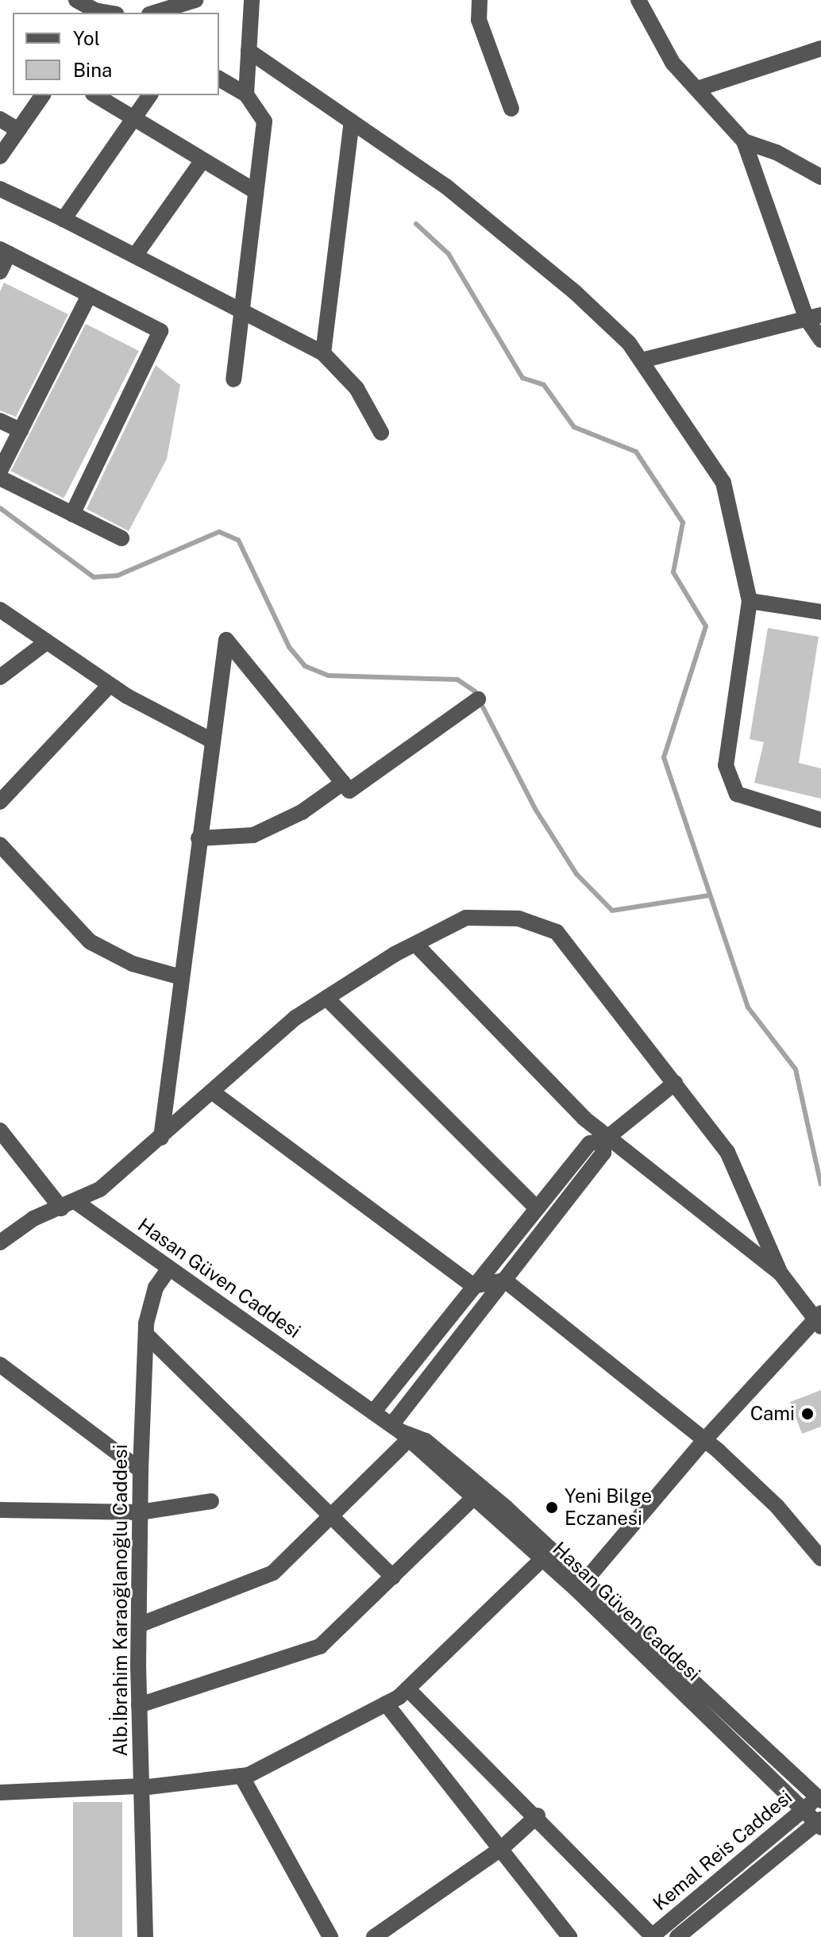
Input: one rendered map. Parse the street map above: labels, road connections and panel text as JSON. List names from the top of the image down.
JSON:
{
  "streets": {
    "street": ["Hasan Güven Caddesi", "Alb.İbrahim Karaoğlanoğlu Caddesi", "Kemal Reis Caddesi"]
  },
  "crossings": [
    ["Hasan Güven Caddesi", "Alb.İbrahim Karaoğlanoğlu Caddesi"],
    ["Hasan Güven Caddesi", "Kemal Reis Caddesi"]
  ],
  "places": ["Cami", "Yeni Bilge Eczanesi"],
  "legend": ["Yol", "Bina"]
}
